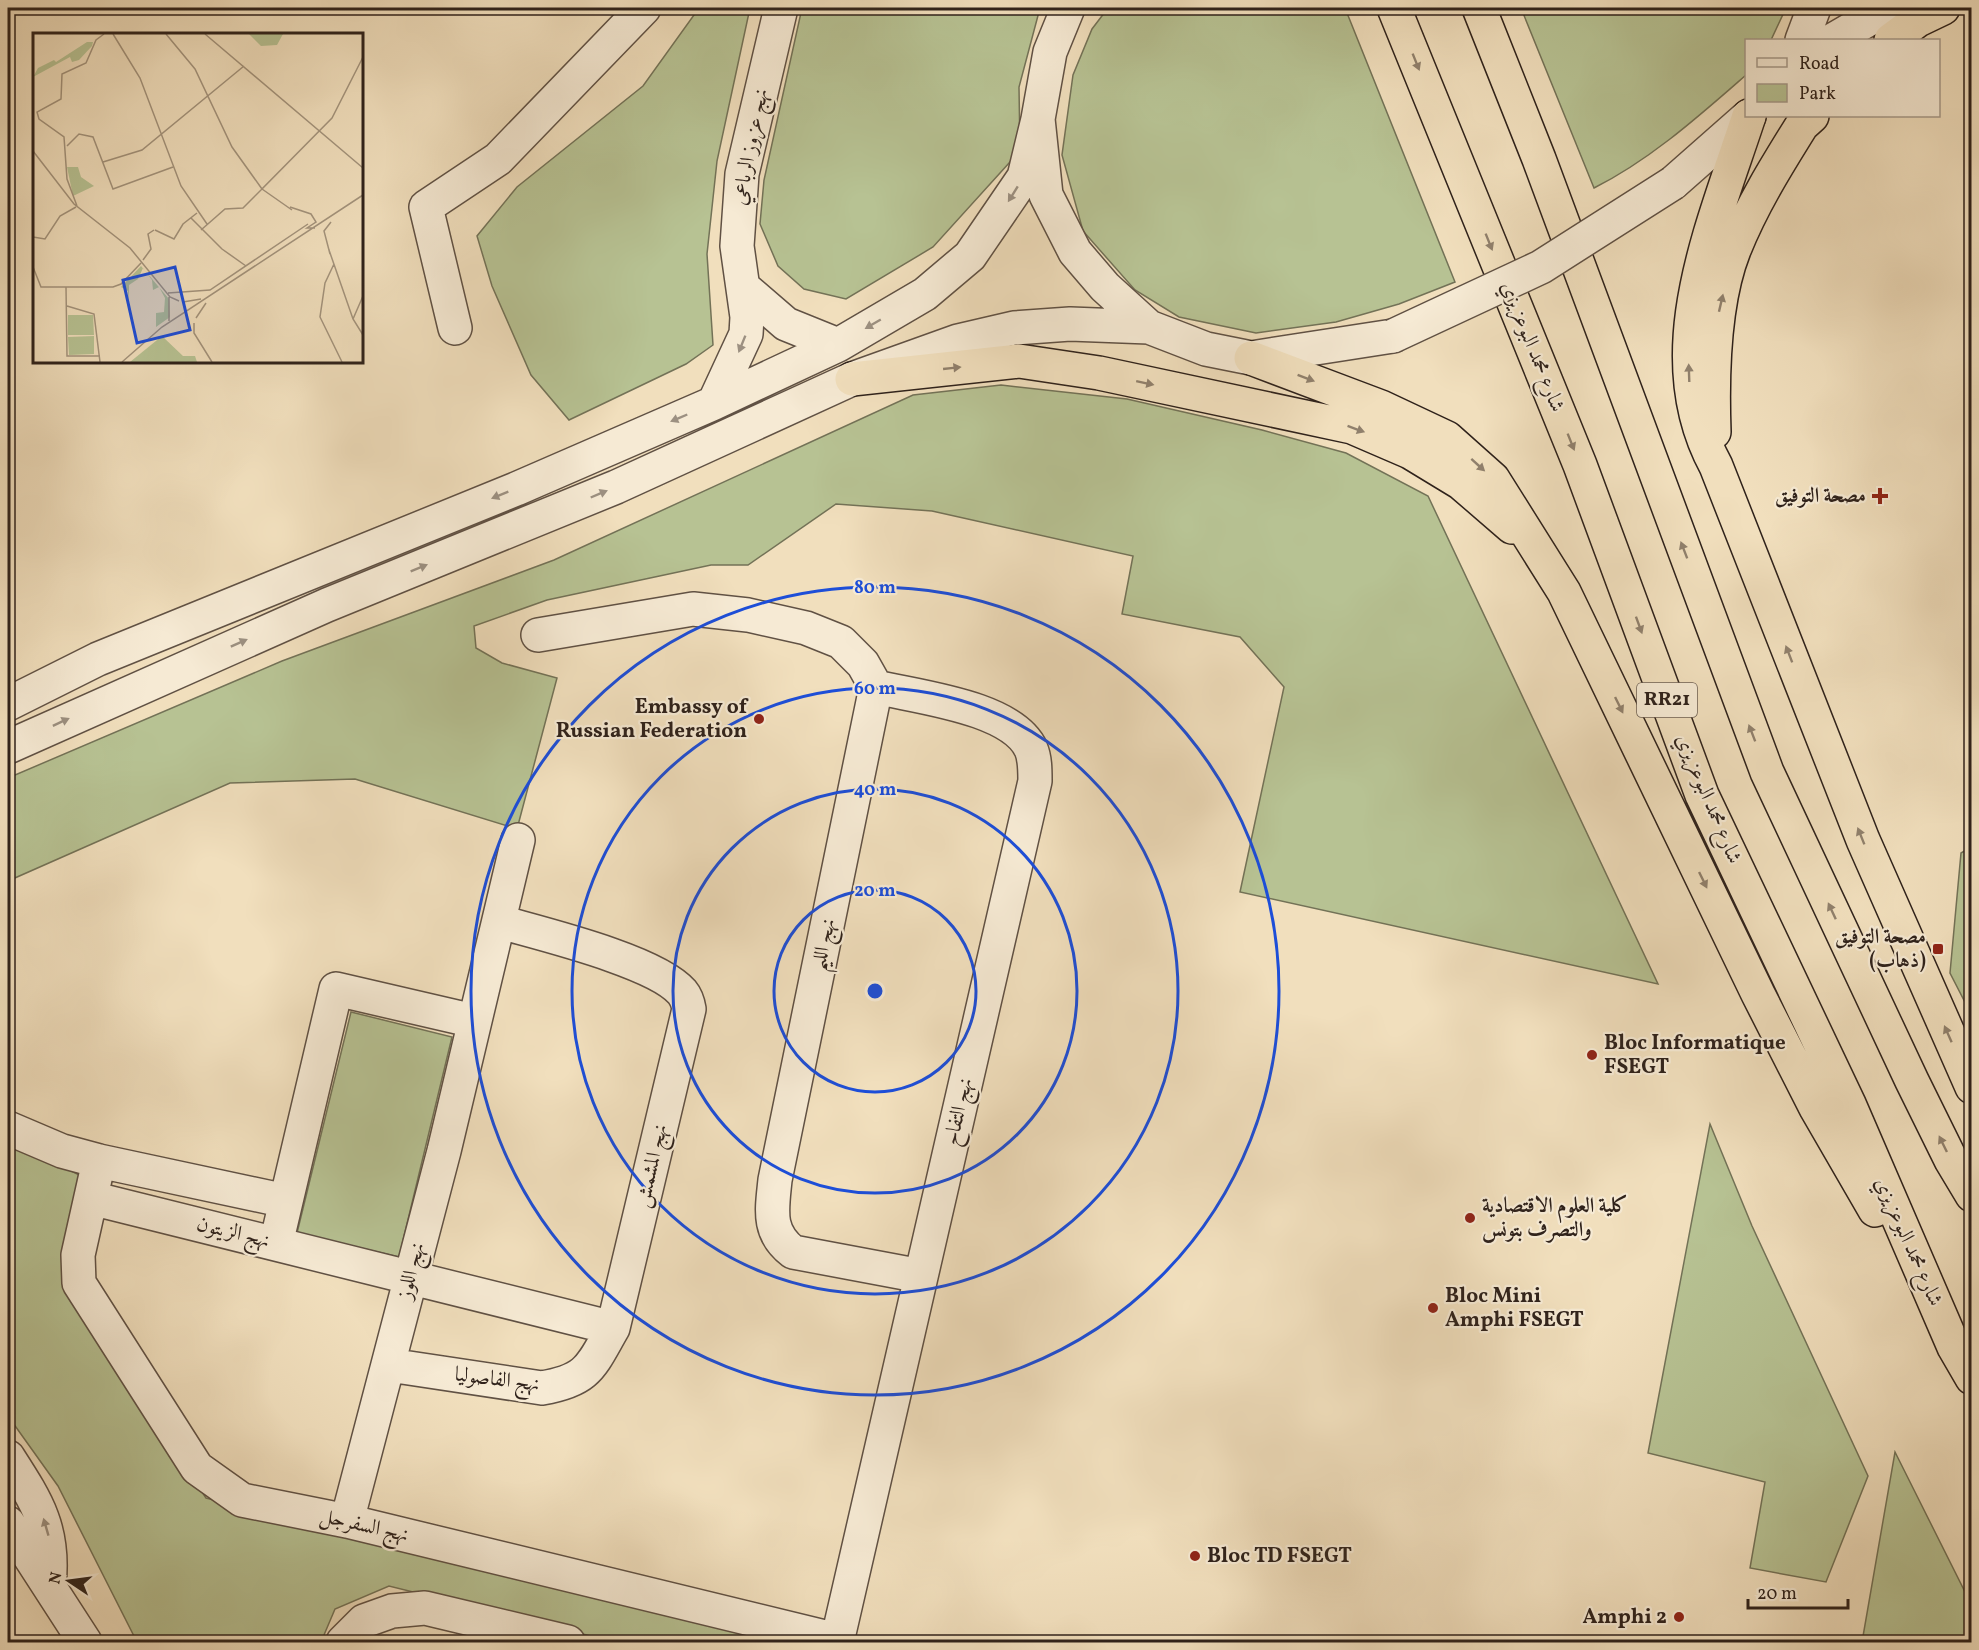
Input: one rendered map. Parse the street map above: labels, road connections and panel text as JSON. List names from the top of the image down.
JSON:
{
  "streets": {
    "highway": ["شارع محمد البوعزيزي", "RR21"],
    "street": [
      "نهج عزوز الرباعي",
      "نهج الليم",
      "نهج التفاح",
      "نهج المشمش",
      "نهج الزيتون",
      "نهج اللوز",
      "نهج الفاصوليا",
      "نهج السفرجل"
    ]
  },
  "crossings": [
    ["نهج الليم", "نهج التفاح"],
    ["نهج التفاح", "نهج السفرجل"],
    ["نهج المشمش", "نهج اللوز"],
    ["نهج المشمش", "نهج الفاصوليا"],
    ["نهج الزيتون", "نهج اللوز"],
    ["نهج الزيتون", "نهج السفرجل"],
    ["نهج اللوز", "نهج الفاصوليا"],
    ["نهج اللوز", "نهج السفرجل"]
  ],
  "places": {
    "health": ["مصحة التوفيق"],
    "other": [
      "Embassy of Russian Federation",
      "Bloc Informatique FSEGT",
      "كلية العلوم الاقتصادية والتصرف بتونس",
      "Bloc Mini Amphi FSEGT",
      "Bloc TD FSEGT",
      "Amphi 2"
    ],
    "transit": ["مصحة التوفيق (ذهاب)"]
  },
  "legend": ["Road", "Park"],
  "scale_bar": "20 m",
  "north": "left",
  "rings": [
    "80 m",
    "60 m",
    "40 m",
    "20 m"
  ]
}
